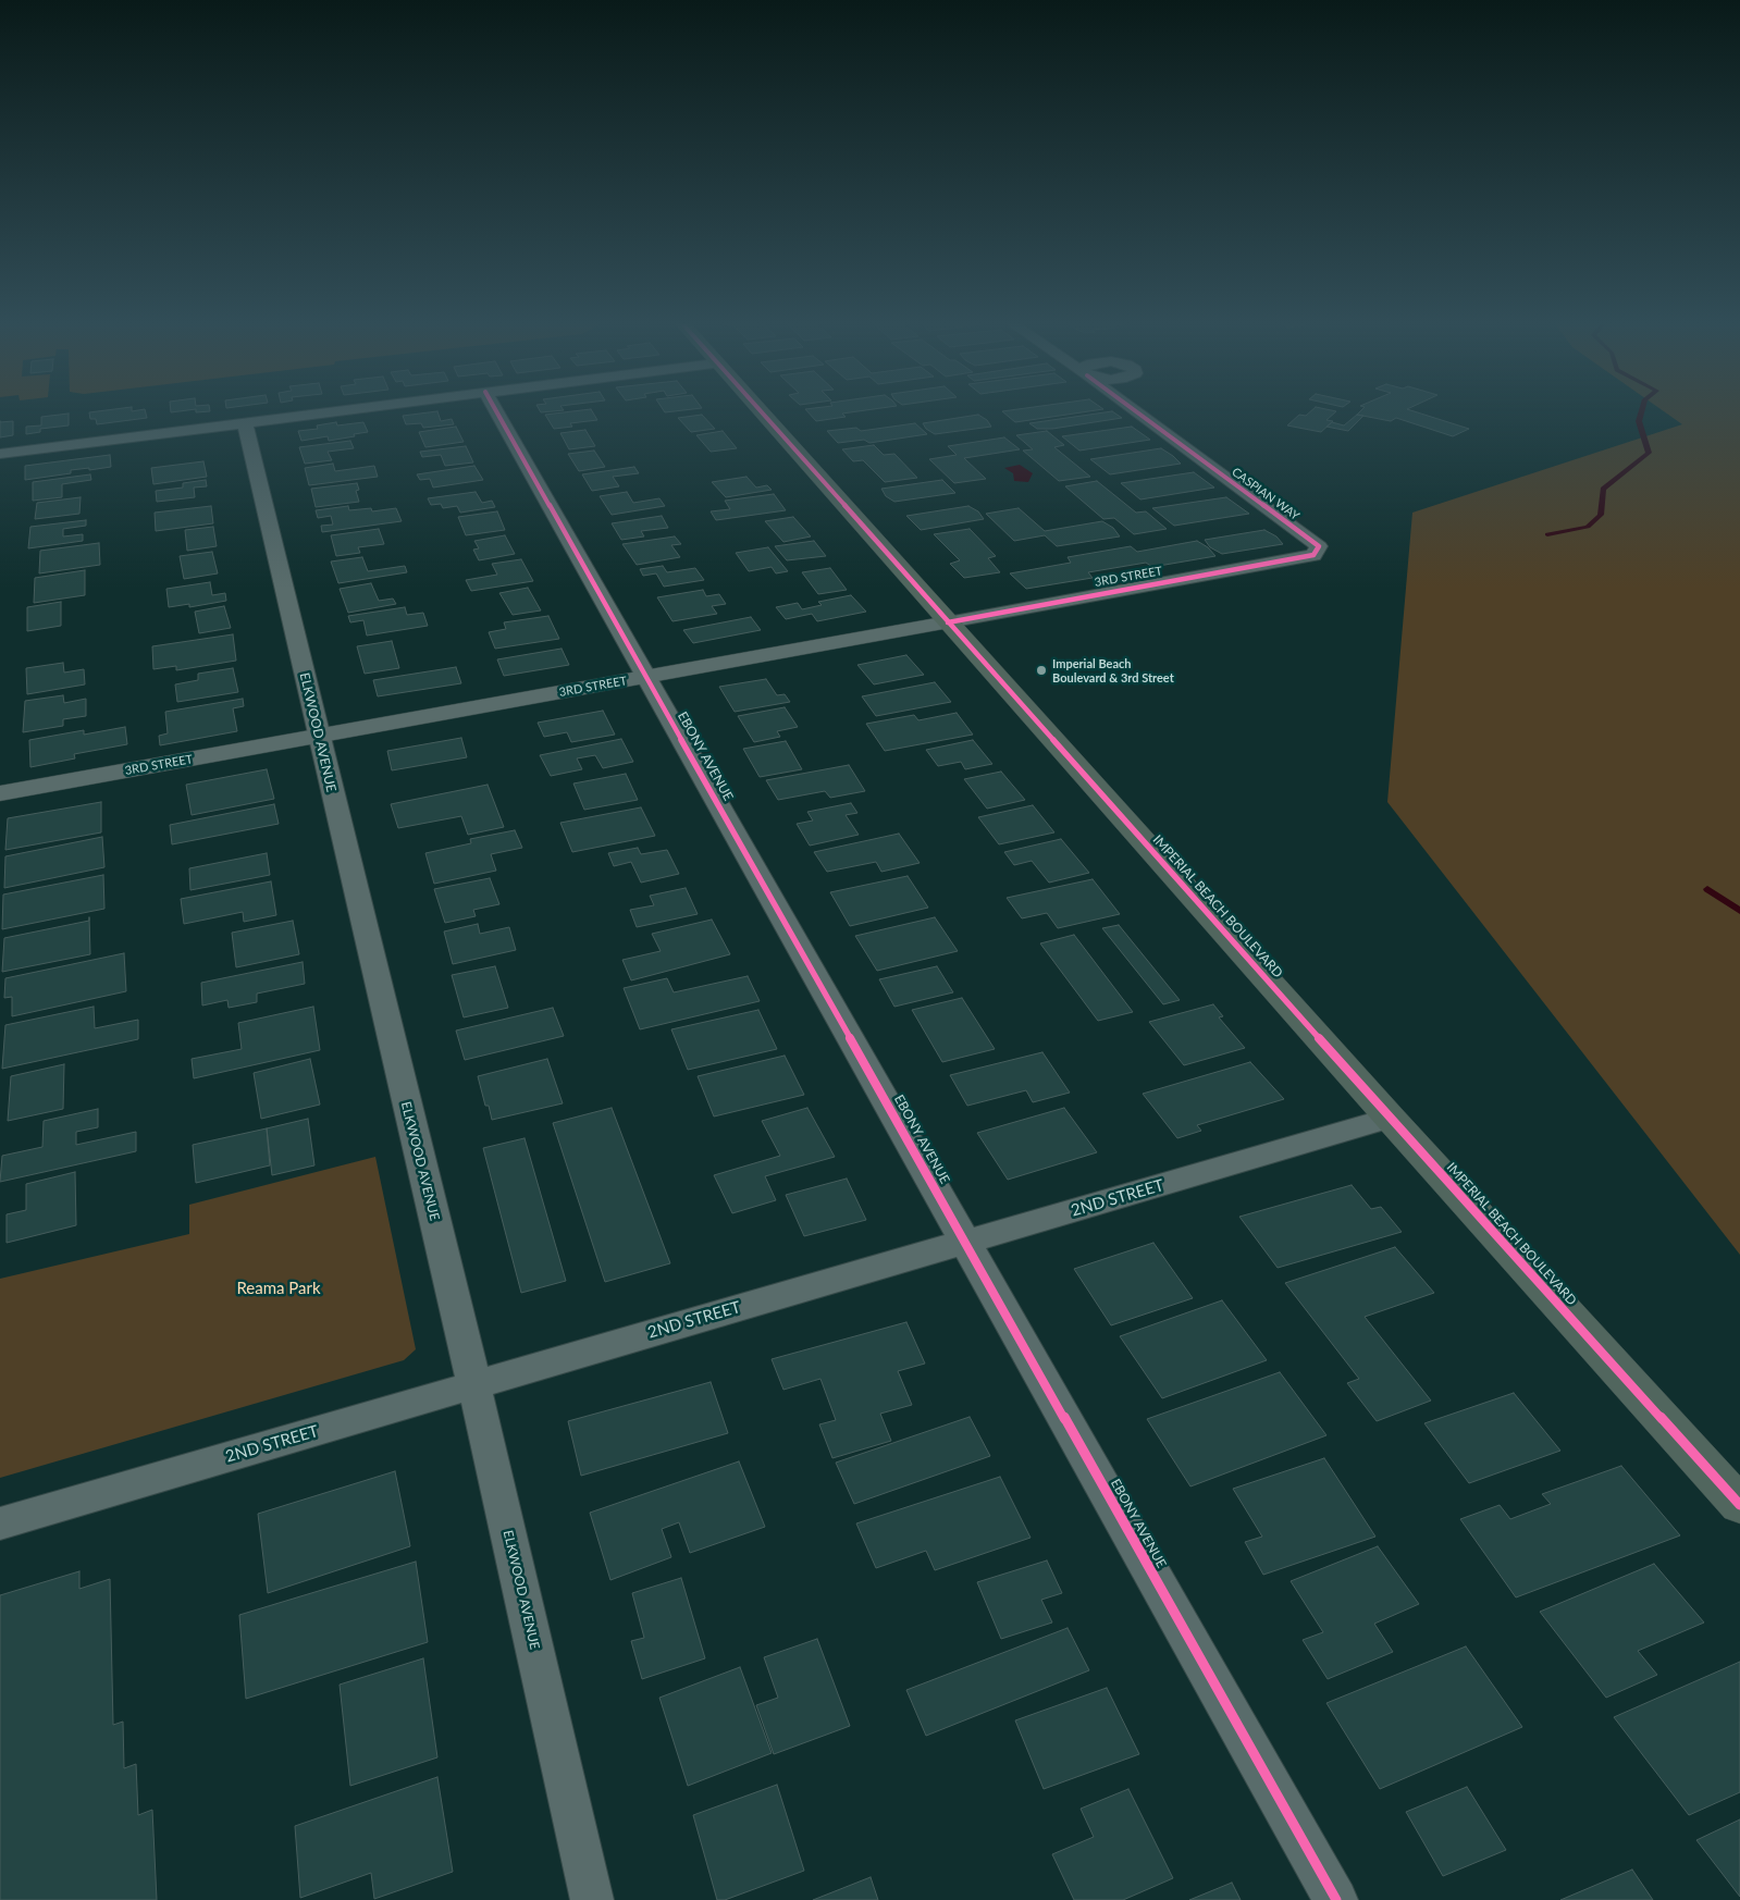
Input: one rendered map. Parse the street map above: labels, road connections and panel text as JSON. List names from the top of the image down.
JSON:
{
  "streets": {
    "main road": ["IMPERIAL BEACH BOULEVARD"],
    "street": [
      "CASPIAN WAY",
      "3RD STREET",
      "ELKWOOD AVENUE",
      "EBONY AVENUE",
      "2ND STREET"
    ]
  },
  "crossings": [
    ["CASPIAN WAY", "3RD STREET"],
    ["3RD STREET", "ELKWOOD AVENUE"],
    ["3RD STREET", "EBONY AVENUE"],
    ["3RD STREET", "IMPERIAL BEACH BOULEVARD"],
    ["ELKWOOD AVENUE", "2ND STREET"],
    ["EBONY AVENUE", "2ND STREET"],
    ["IMPERIAL BEACH BOULEVARD", "2ND STREET"]
  ],
  "parks": ["Reama Park"],
  "places": ["Imperial Beach Boulevard & 3rd Street"]
}
